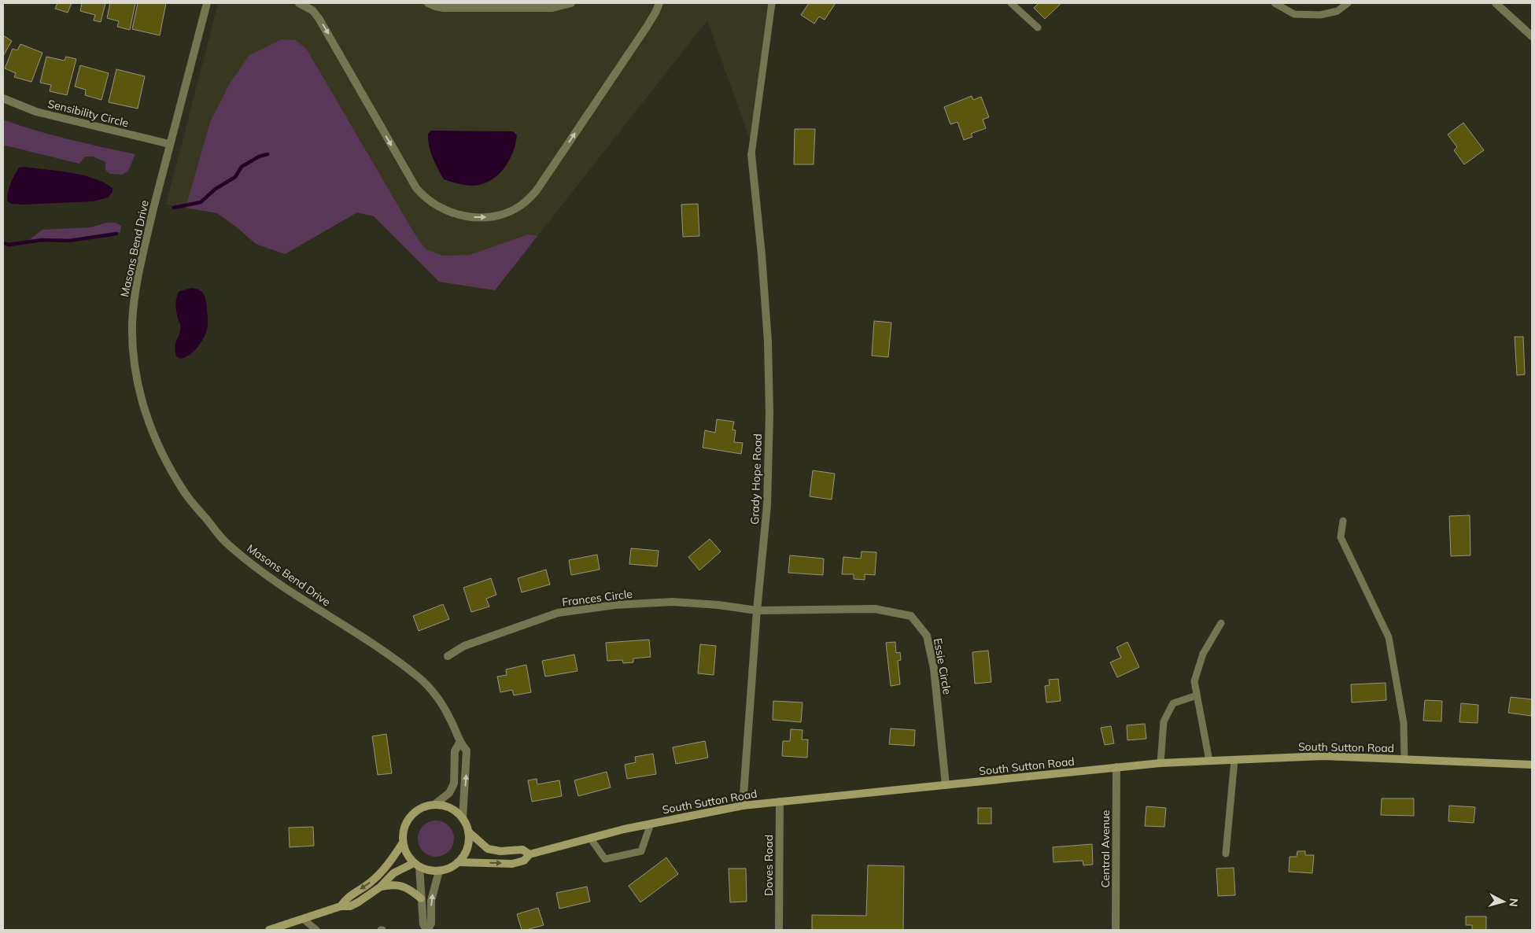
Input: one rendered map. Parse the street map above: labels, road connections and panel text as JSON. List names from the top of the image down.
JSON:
{
  "streets": {
    "main road": ["South Sutton Road"],
    "street": [
      "Sensibility Circle",
      "Masons Bend Drive",
      "Grady Hope Road",
      "Frances Circle",
      "Essie Circle",
      "Central Avenue",
      "Doves Road"
    ]
  },
  "crossings": [
    ["Sensibility Circle", "Masons Bend Drive"],
    ["Masons Bend Drive", "South Sutton Road"],
    ["Grady Hope Road", "Frances Circle"],
    ["Grady Hope Road", "Essie Circle"],
    ["Grady Hope Road", "South Sutton Road"],
    ["Frances Circle", "Essie Circle"],
    ["Essie Circle", "South Sutton Road"],
    ["South Sutton Road", "Central Avenue"],
    ["South Sutton Road", "Doves Road"]
  ],
  "north": "right"
}
